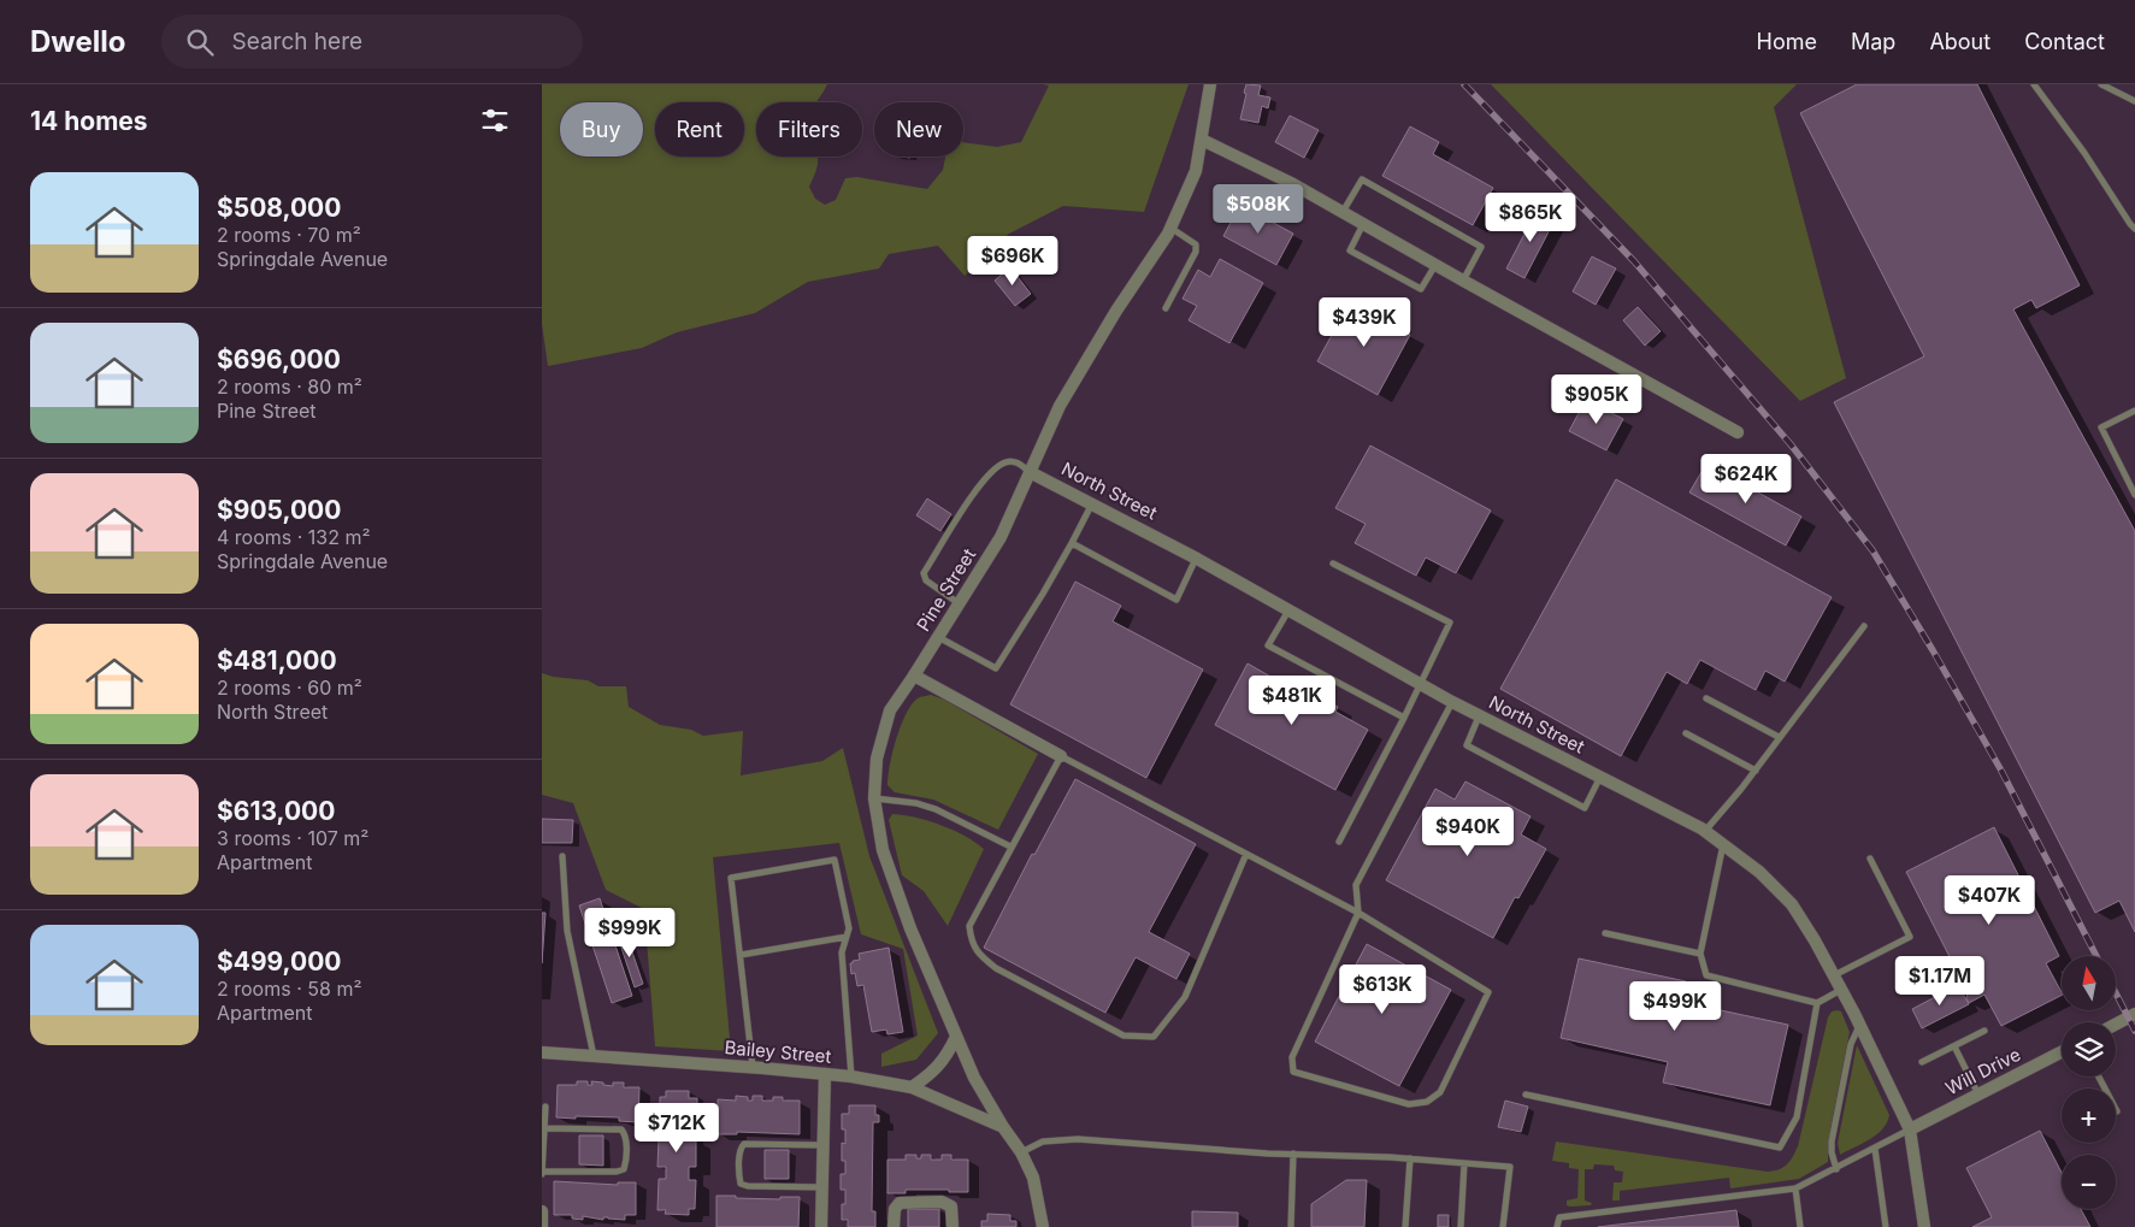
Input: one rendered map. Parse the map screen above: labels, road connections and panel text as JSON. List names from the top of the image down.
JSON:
{
  "streets": {
    "street": [
      "North Street",
      "Pine Street",
      "Bailey Street",
      "Will Drive"
    ]
  },
  "crossings": [
    ["North Street", "Pine Street"],
    ["North Street", "Will Drive"],
    ["Pine Street", "Bailey Street"]
  ],
  "north": "top",
  "page": {
    "header": "Dwello",
    "search": "Search here",
    "nav": [
      "Home",
      "Map",
      "About",
      "Contact"
    ],
    "heading": "14 homes",
    "chip": [
      "Buy",
      "Rent",
      "Filters",
      "New"
    ],
    "list": [
      {
        "name": "$508,000",
        "note": "2 rooms · 70 m² · Springdale Avenue"
      },
      {
        "name": "$696,000",
        "note": "2 rooms · 80 m² · Pine Street"
      },
      {
        "name": "$905,000",
        "note": "4 rooms · 132 m² · Springdale Avenue"
      },
      {
        "name": "$481,000",
        "note": "2 rooms · 60 m² · North Street"
      },
      {
        "name": "$613,000",
        "note": "3 rooms · 107 m² · Apartment"
      },
      {
        "name": "$499,000",
        "note": "2 rooms · 58 m² · Apartment"
      }
    ],
    "price": [
      "$508K",
      "$865K",
      "$696K",
      "$439K",
      "$905K",
      "$624K",
      "$481K",
      "$940K",
      "$407K",
      "$999K",
      "$1.17M",
      "$613K",
      "$499K",
      "$712K"
    ],
    "map_buttons": ["+", "−"]
  }
}
